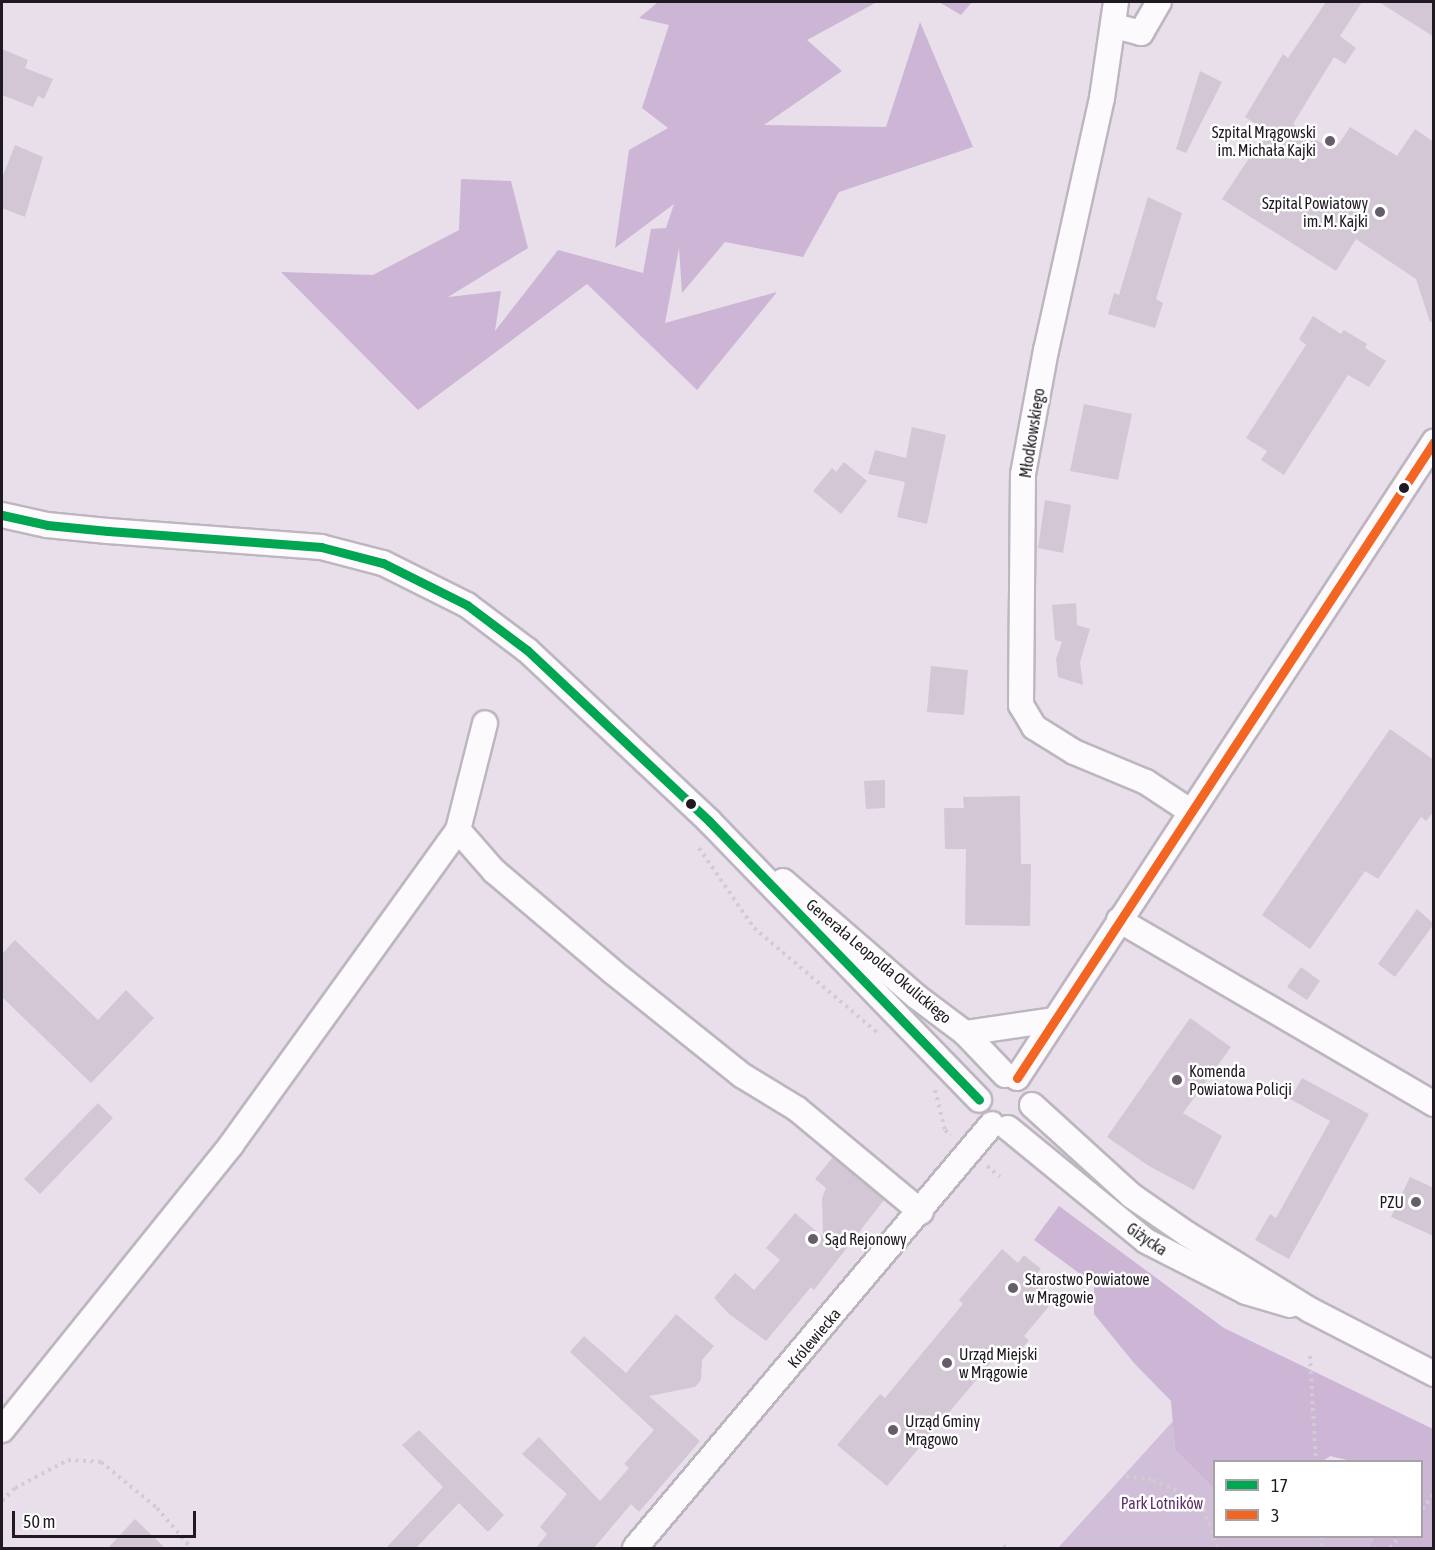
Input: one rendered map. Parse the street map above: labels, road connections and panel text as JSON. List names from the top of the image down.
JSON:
{
  "streets": {
    "street": [
      "Młodkowskiego",
      "Generała Leopolda Okulickiego",
      "Giżycka",
      "Królewiecka"
    ]
  },
  "crossings": [
    ["Generała Leopolda Okulickiego", "Giżycka"],
    ["Generała Leopolda Okulickiego", "Królewiecka"],
    ["Giżycka", "Królewiecka"]
  ],
  "parks": ["Park Lotników"],
  "places": [
    "Szpital Mrągowski im. Michała Kajki",
    "Szpital Powiatowy im. M. Kajki",
    "Komenda Powiatowa Policji",
    "PZU",
    "Sąd Rejonowy",
    "Starostwo Powiatowe w Mrągowie",
    "Urząd Miejski w Mrągowie",
    "Urząd Gminy Mrągowo"
  ],
  "lines": ["transit line 3", "transit line 17"],
  "legend": ["17", "3"],
  "scale_bar": "50 m"
}
